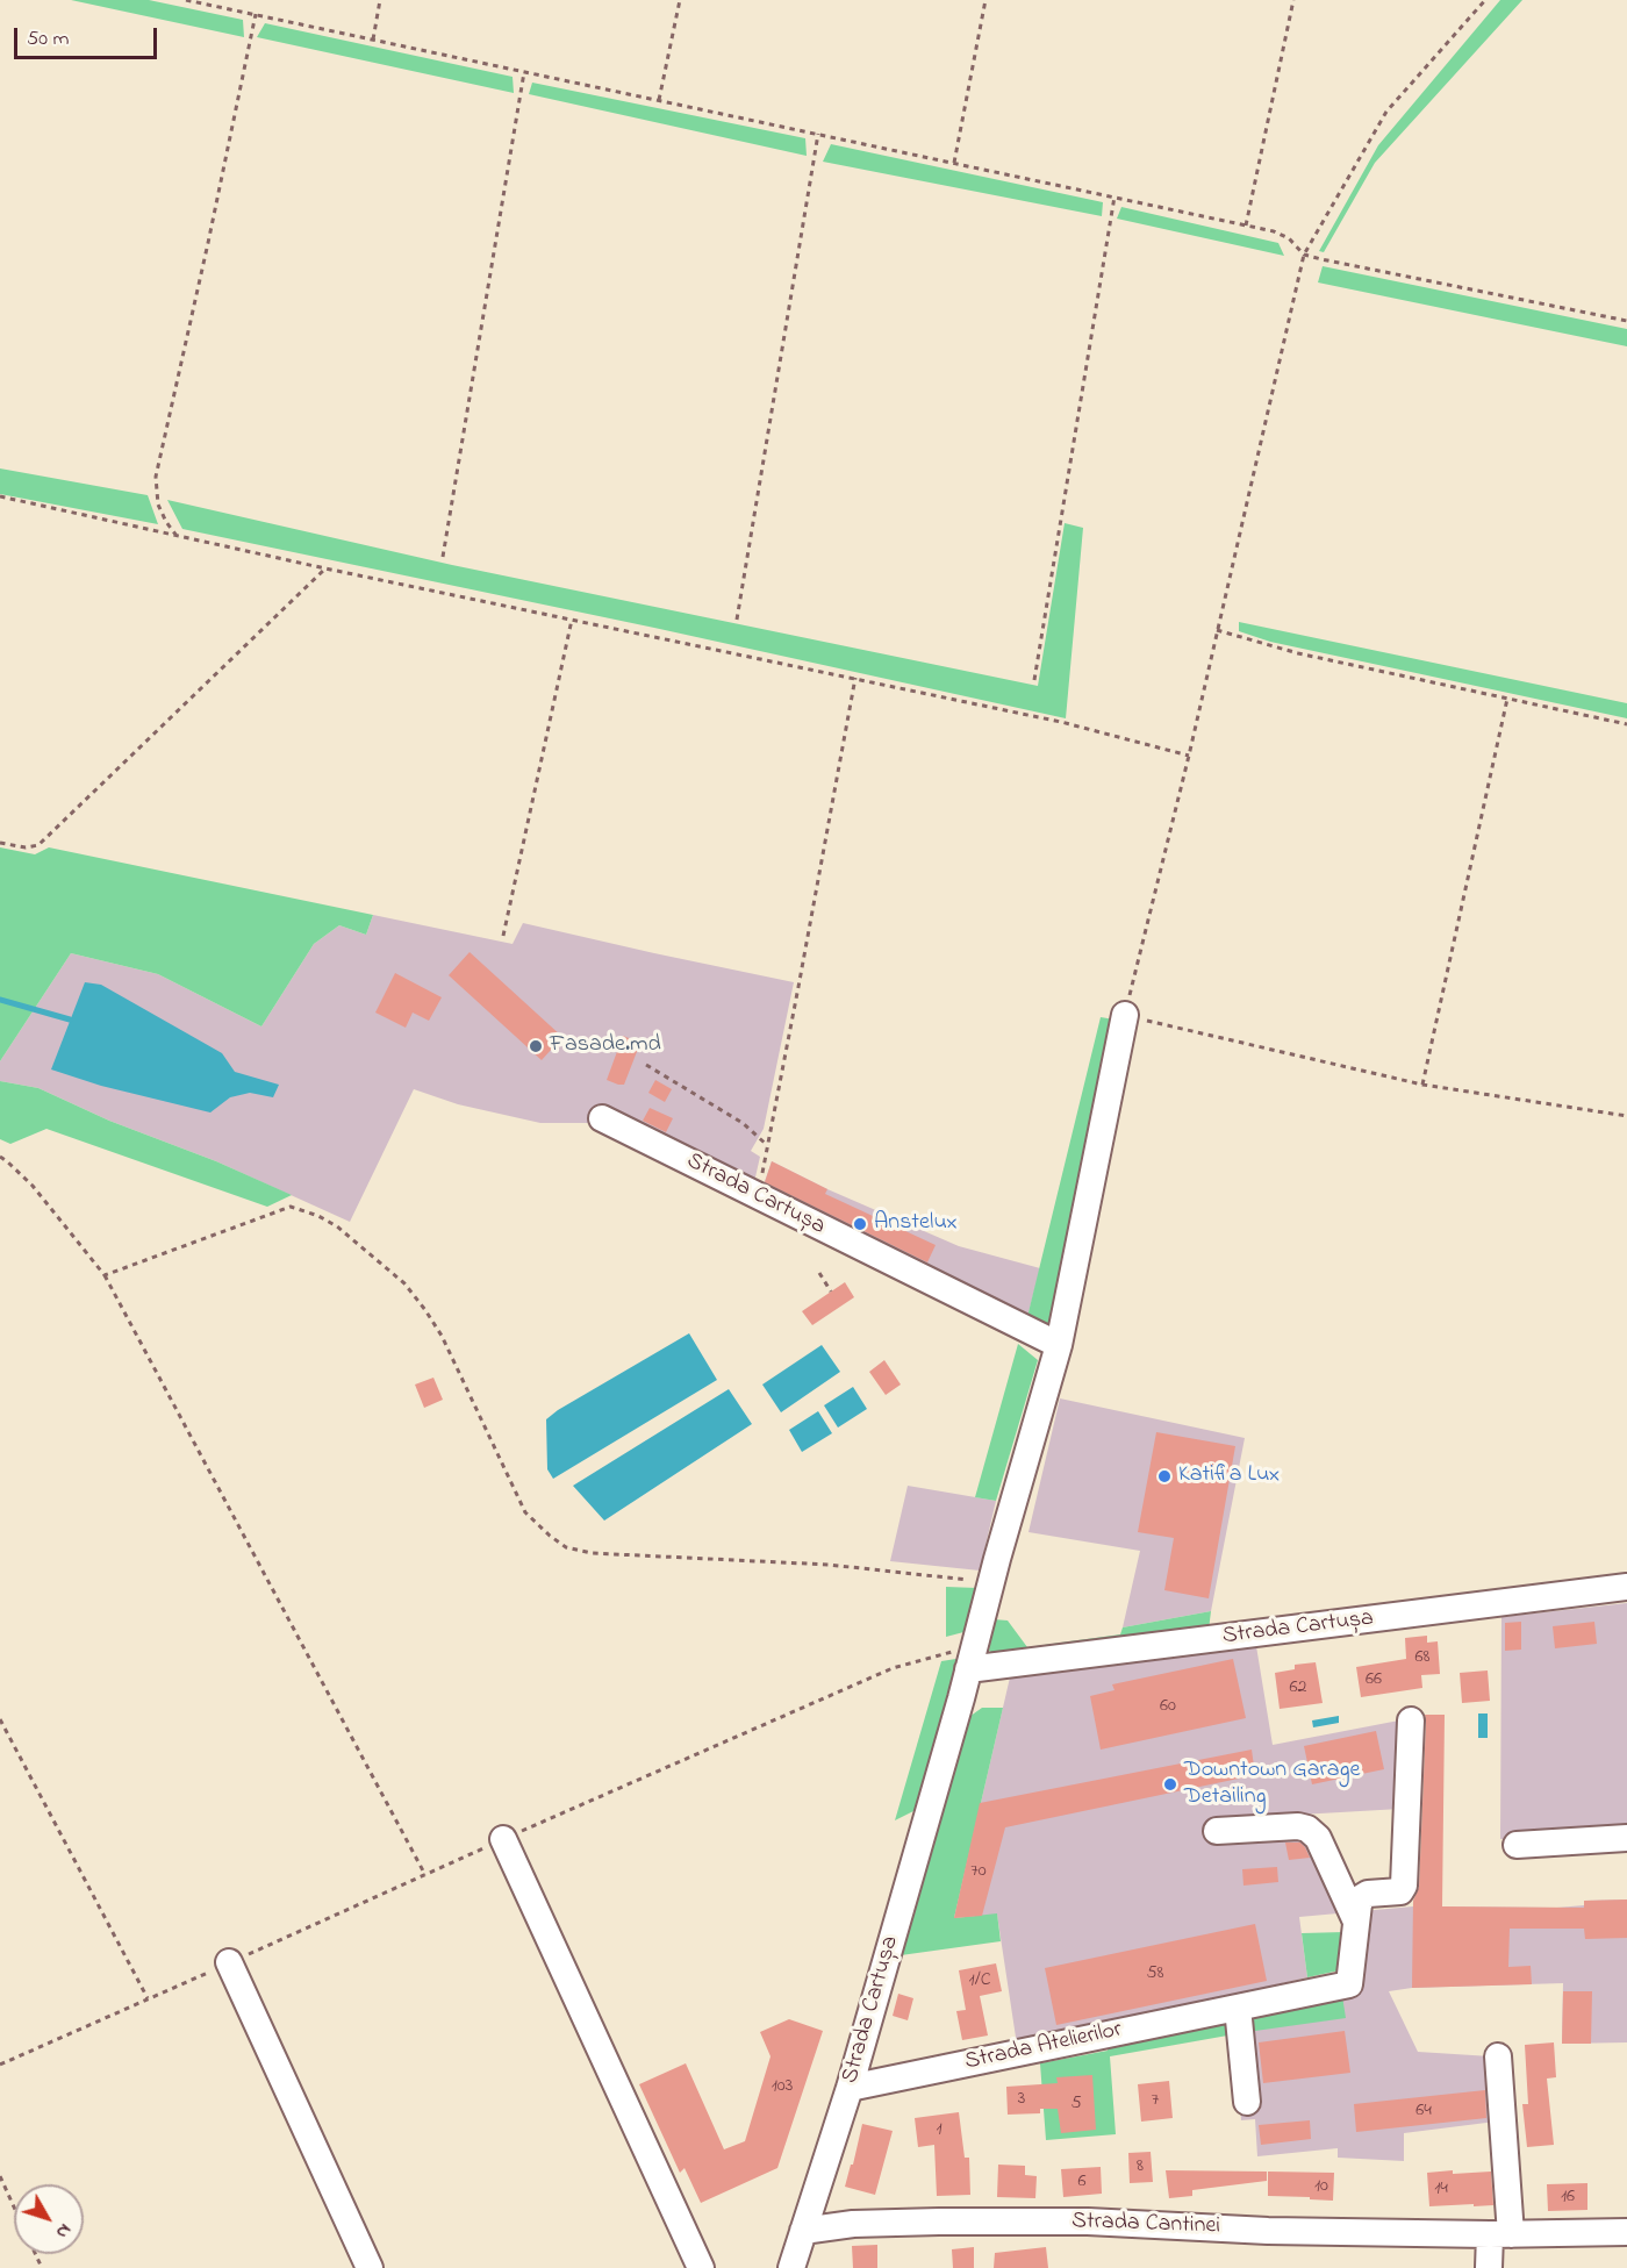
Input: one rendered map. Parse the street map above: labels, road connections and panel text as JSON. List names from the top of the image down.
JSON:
{
  "streets": {
    "street": ["Strada Cartușa", "Strada Atelierilor", "Strada Cantinei"]
  },
  "crossings": [
    ["Strada Cartușa", "Strada Atelierilor"],
    ["Strada Cartușa", "Strada Cantinei"]
  ],
  "places": [
    "Fasade.md",
    "Anstelux",
    "Katifia Lux",
    "Downtown Garage Detailing"
  ],
  "house_numbers": [
    "68",
    "66",
    "62",
    "60",
    "70",
    "58",
    "1/C",
    "103",
    "3",
    "7",
    "5",
    "64",
    "1",
    "8",
    "6",
    "10",
    "14",
    "16"
  ],
  "scale_bar": "50 m",
  "north": "bottom right"
}
